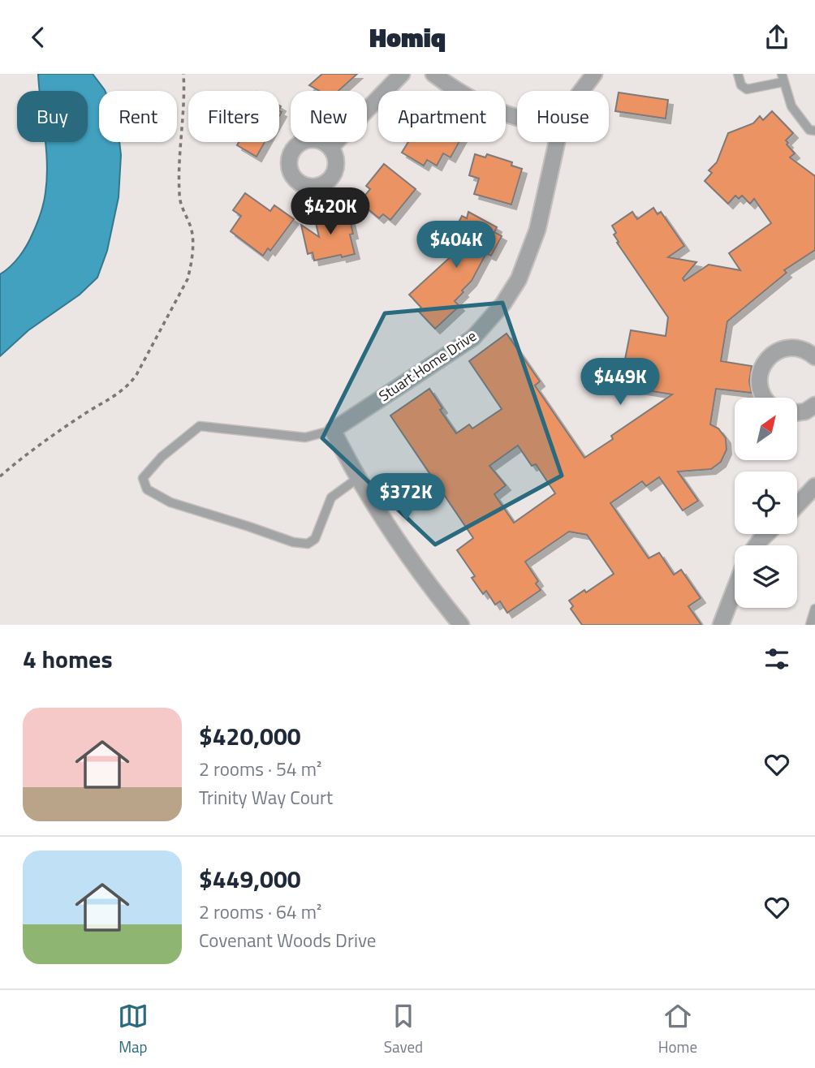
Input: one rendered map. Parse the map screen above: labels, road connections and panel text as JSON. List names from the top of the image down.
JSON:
{
  "streets": {
    "street": ["Stuart Home Drive"]
  },
  "north": "top right",
  "page": {
    "header": "Homiq",
    "chip": [
      "Buy",
      "Rent",
      "Filters",
      "New",
      "Apartment",
      "House"
    ],
    "price": [
      "$420K",
      "$404K",
      "$449K",
      "$372K"
    ],
    "heading": "4 homes",
    "list": [
      {
        "name": "$420,000",
        "note": "2 rooms · 54 m² · Trinity Way Court"
      },
      {
        "name": "$449,000",
        "note": "2 rooms · 64 m² · Covenant Woods Drive"
      }
    ],
    "tabs": ["Map", "Saved", "Home"]
  }
}
